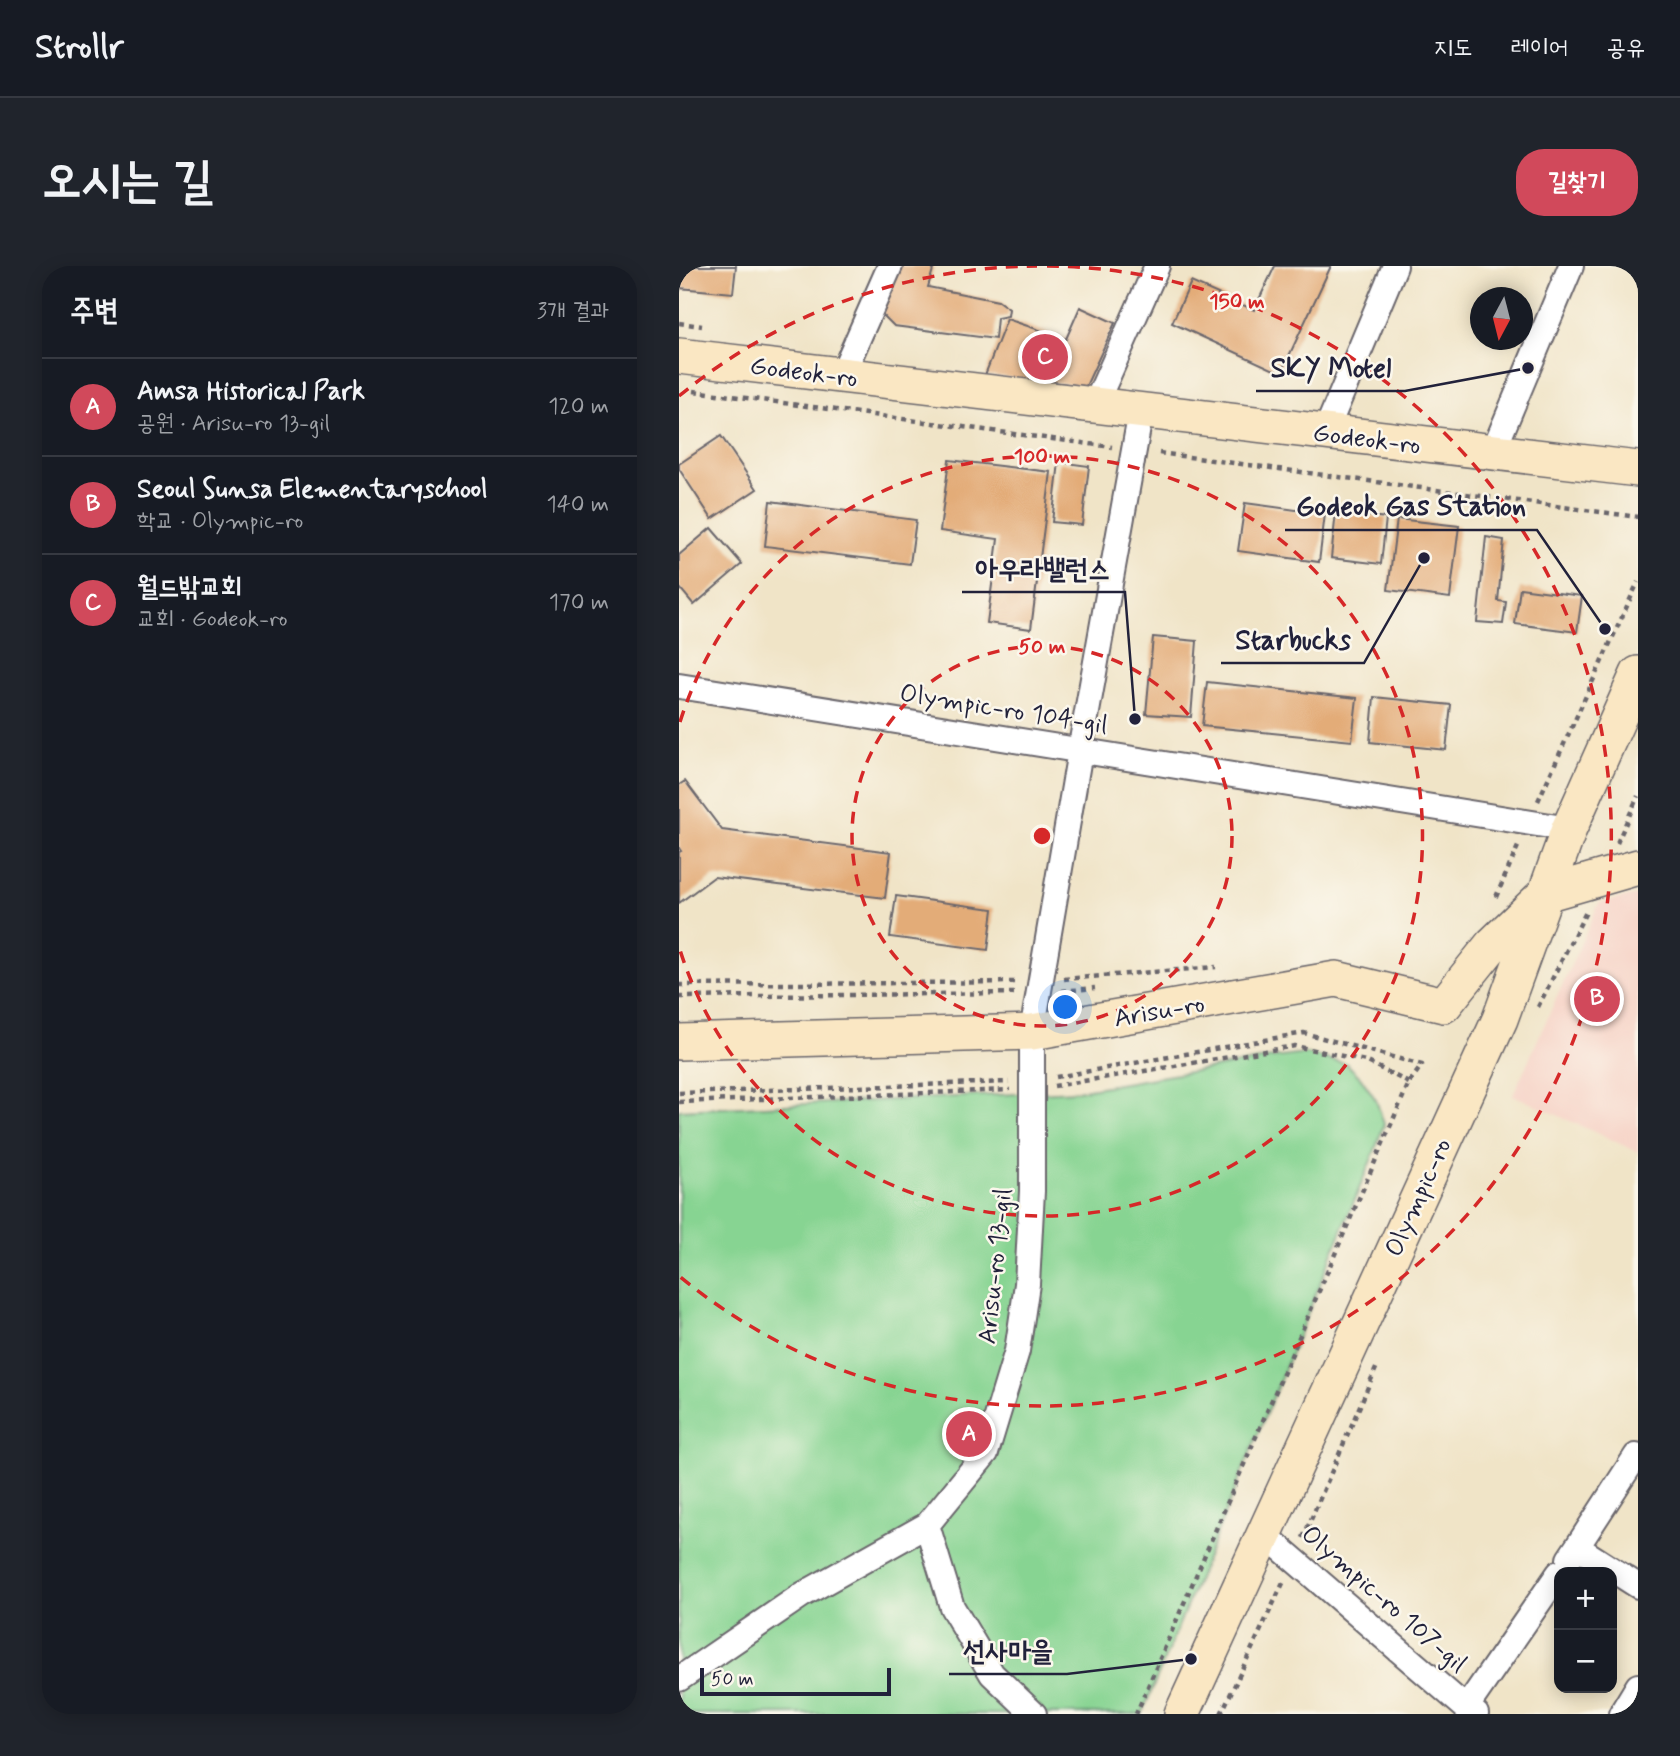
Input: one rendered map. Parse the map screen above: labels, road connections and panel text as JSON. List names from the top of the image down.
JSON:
{
  "streets": {
    "main road": ["Godeok-ro", "Arisu-ro", "Olympic-ro"],
    "street": ["Olympic-ro 104-gil", "Arisu-ro 13-gil", "Olympic-ro 107-gil"]
  },
  "crossings": [
    ["Godeok-ro", "Arisu-ro 13-gil"],
    ["Olympic-ro 104-gil", "Olympic-ro"],
    ["Olympic-ro 104-gil", "Arisu-ro 13-gil"],
    ["Arisu-ro", "Olympic-ro"],
    ["Arisu-ro", "Arisu-ro 13-gil"],
    ["Olympic-ro", "Olympic-ro 107-gil"]
  ],
  "places": [
    "SKY Motel",
    "Starbucks",
    "Godeok Gas Station",
    "아우라밸런스",
    "선사마을"
  ],
  "scale_bar": "50 m",
  "north": "bottom",
  "page": {
    "header": "Strollr",
    "nav": ["지도", "레이어", "공유"],
    "buttons": "길찾기",
    "title": "오시는 길",
    "heading": ["주변", "3개 결과"],
    "pins": ["C", "B", "A"],
    "list": [
      {
        "mark": "A",
        "name": "Amsa Historical Park",
        "note": "공원 · Arisu-ro 13-gil",
        "value": "120 m"
      },
      {
        "mark": "B",
        "name": "Seoul Sunsa Elementaryschool",
        "note": "학교 · Olympic-ro",
        "value": "140 m"
      },
      {
        "mark": "C",
        "name": "월드밖교회",
        "note": "교회 · Godeok-ro",
        "value": "170 m"
      }
    ],
    "map_buttons": ["+", "−"],
    "scale": "50 m"
  },
  "rings": ["150 m", "100 m", "50 m"]
}
